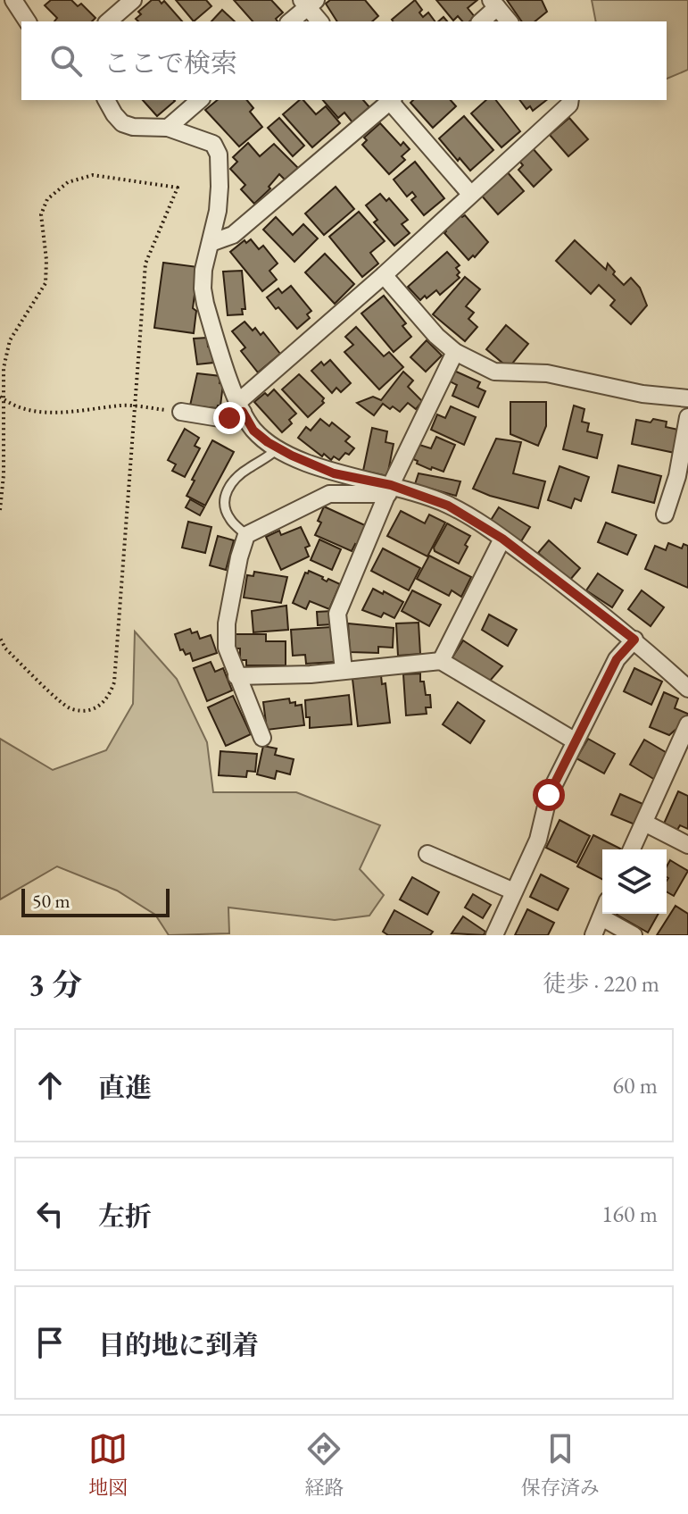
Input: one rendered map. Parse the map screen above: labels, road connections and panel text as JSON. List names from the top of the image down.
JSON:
{
  "scale_bar": "50 m",
  "page": {
    "search": "ここで検索",
    "scale": "50 m",
    "heading": ["3 分", "徒歩 · 220 m"],
    "list": [
      ["直進", "60 m"],
      ["左折", "160 m"],
      "目的地に到着"
    ],
    "nav": ["地図", "経路", "保存済み"]
  }
}
